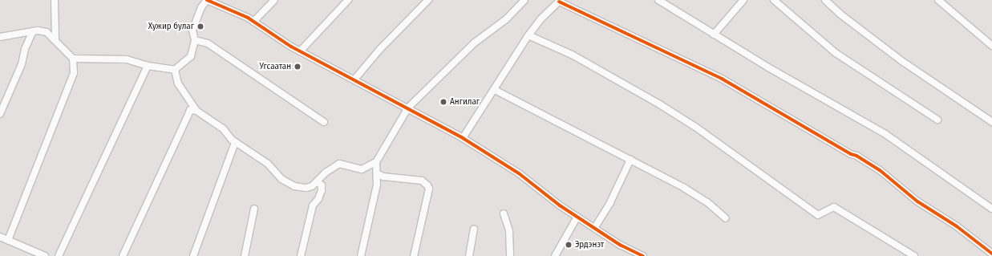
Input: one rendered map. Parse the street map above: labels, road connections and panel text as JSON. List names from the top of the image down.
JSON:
{
  "places": [
    "Хужир булаг",
    "Угсаатан",
    "Ангилаг",
    "Эрдэнэт"
  ]
}
